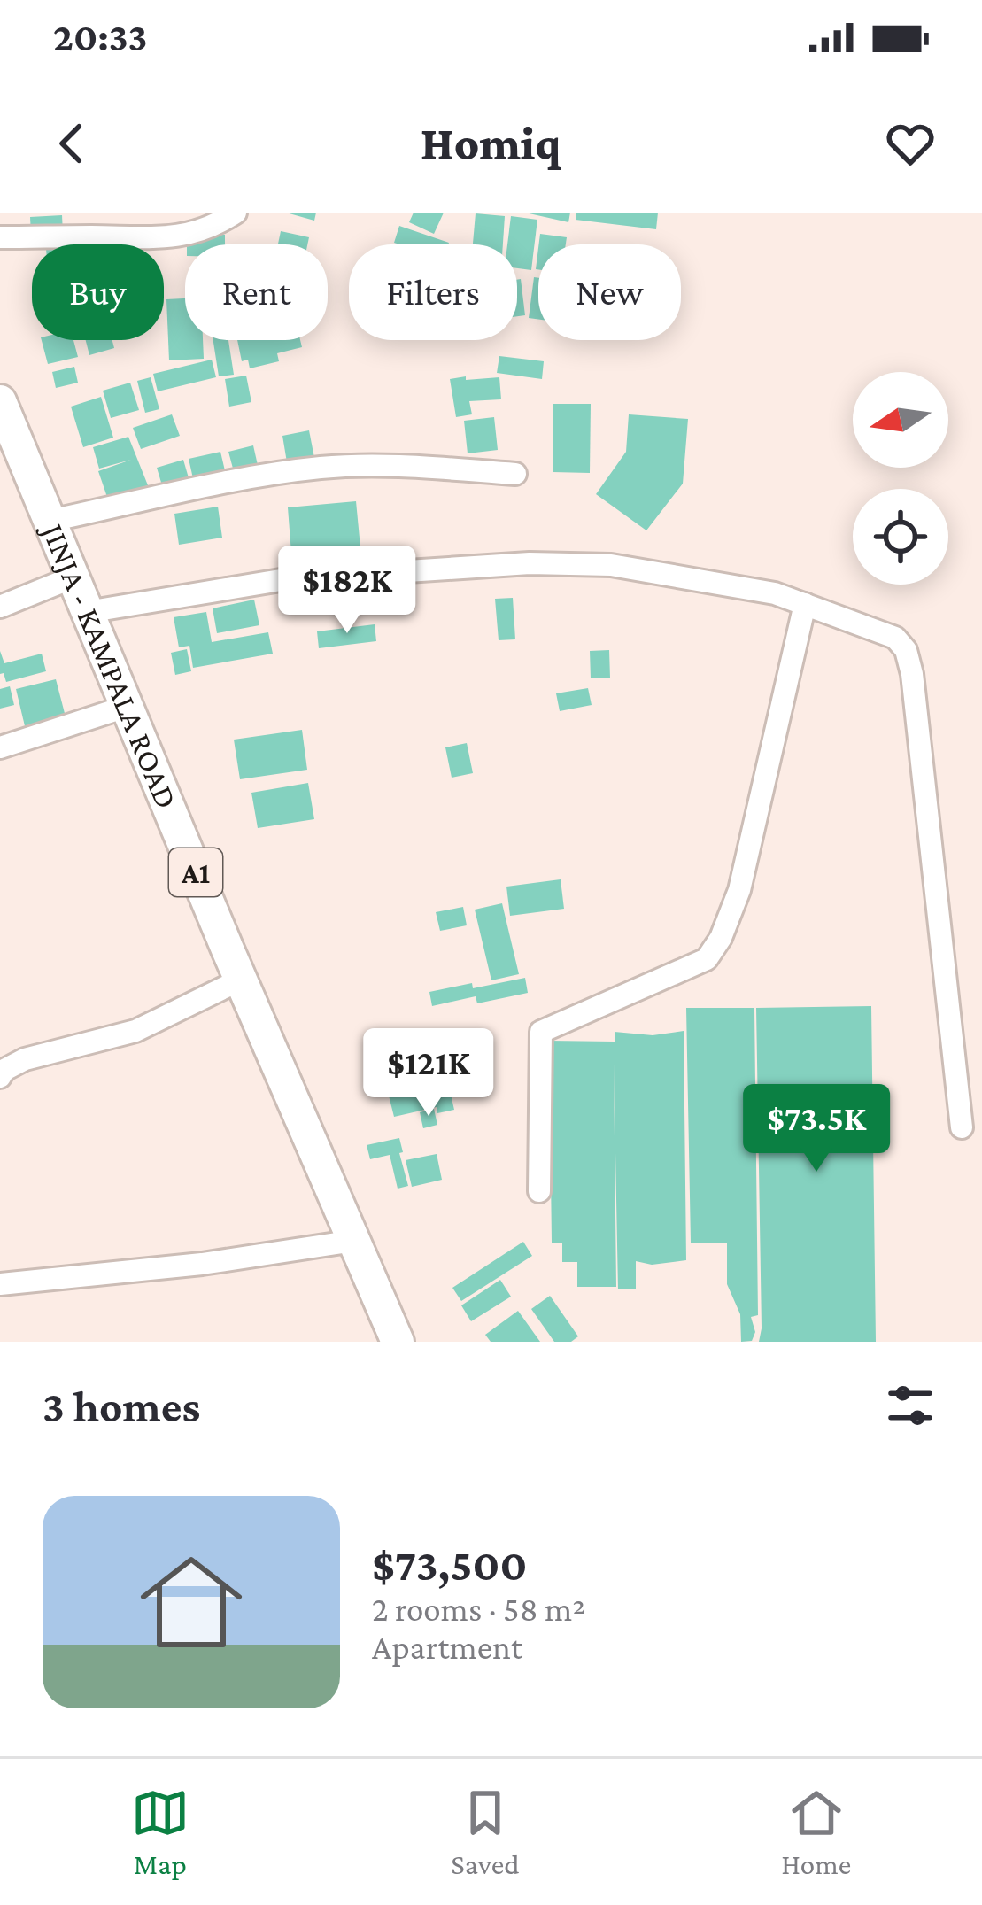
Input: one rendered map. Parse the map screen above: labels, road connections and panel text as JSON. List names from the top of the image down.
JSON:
{
  "streets": {
    "highway": ["JINJA - KAMPALA ROAD", "A1"]
  },
  "north": "left",
  "page": {
    "status": "20:33",
    "header": "Homiq",
    "chip": [
      "Buy",
      "Rent",
      "Filters",
      "New"
    ],
    "price": ["$182K", "$121K", "$73.5K"],
    "heading": "3 homes",
    "list": [
      {
        "name": "$73,500",
        "note": "2 rooms · 58 m² · Apartment"
      }
    ],
    "tabs": ["Map", "Saved", "Home"]
  }
}
